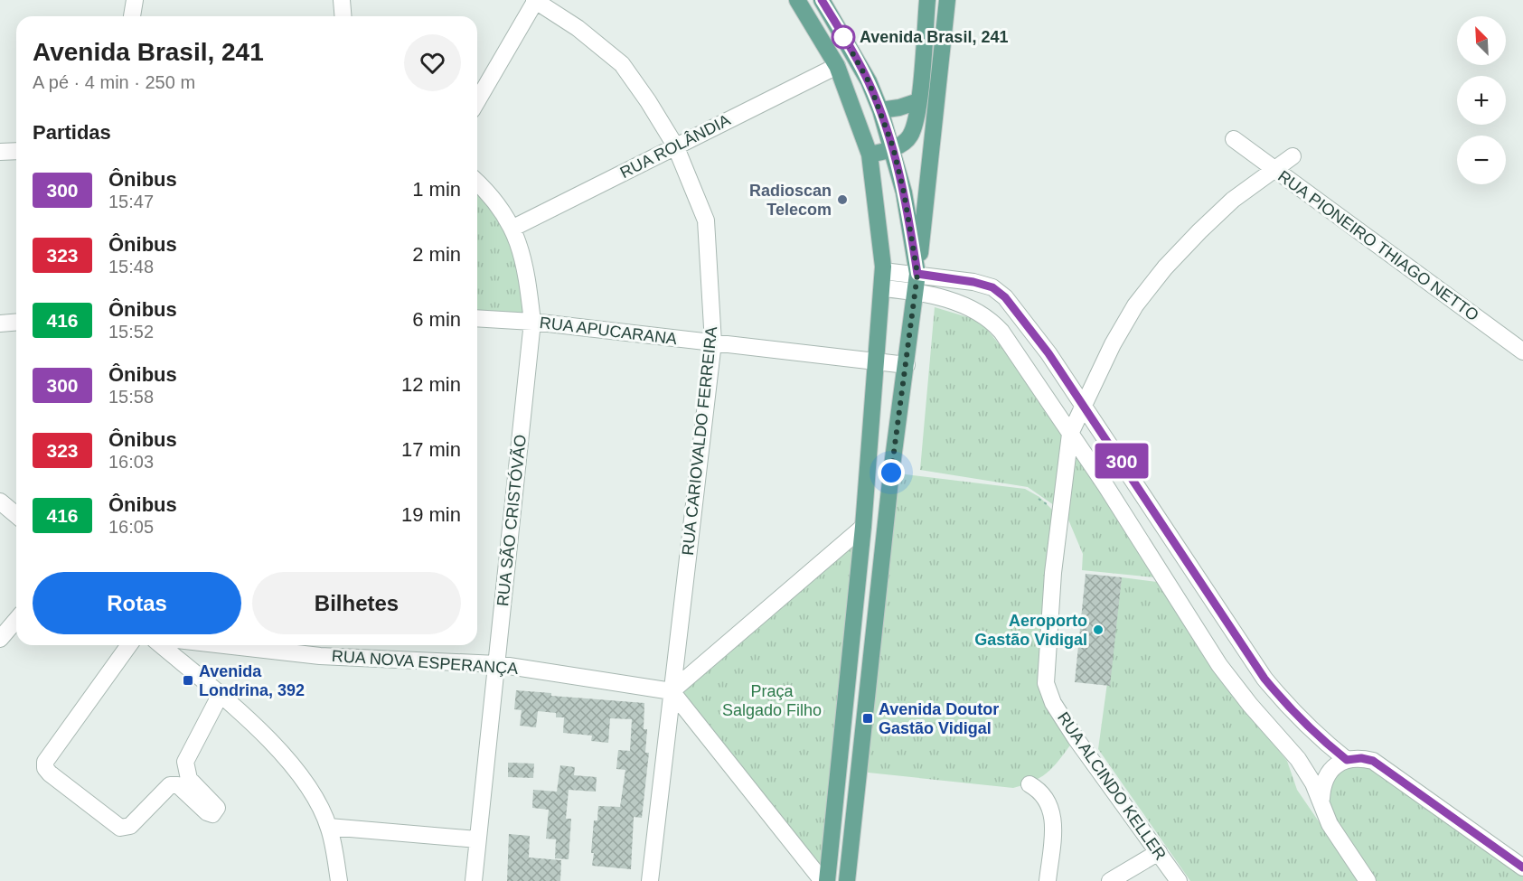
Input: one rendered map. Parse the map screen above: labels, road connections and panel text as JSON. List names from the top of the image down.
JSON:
{
  "streets": {
    "street": [
      "RUA ROLÂNDIA",
      "RUA PIONEIRO THIAGO NETTO",
      "RUA APUCARANA",
      "RUA CARIOVALDO FERREIRA",
      "RUA SÃO CRISTÓVÃO",
      "RUA NOVA ESPERANÇA",
      "RUA ALCINDO KELLER"
    ]
  },
  "crossings": [
    ["RUA ROLÂNDIA", "RUA CARIOVALDO FERREIRA"],
    ["RUA ROLÂNDIA", "RUA SÃO CRISTÓVÃO"],
    ["RUA PIONEIRO THIAGO NETTO", "RUA ALCINDO KELLER"],
    ["RUA APUCARANA", "RUA CARIOVALDO FERREIRA"],
    ["RUA APUCARANA", "RUA SÃO CRISTÓVÃO"],
    ["RUA CARIOVALDO FERREIRA", "RUA NOVA ESPERANÇA"],
    ["RUA SÃO CRISTÓVÃO", "RUA NOVA ESPERANÇA"]
  ],
  "parks": ["Praça Salgado Filho"],
  "places": {
    "other": ["Avenida Brasil, 241", "Radioscan Telecom", "Aeroporto Gastão Vidigal"],
    "transit": ["Avenida Londrina, 392", "Avenida Doutor Gastão Vidigal"]
  },
  "lines": ["bus line 300"],
  "north": "top left",
  "page": {
    "on_map": "300",
    "map_buttons": ["+", "−"],
    "heading": [
      ["Avenida Brasil, 241", "A pé · 4 min · 250 m"],
      "Partidas"
    ],
    "list": [
      {
        "mark": "300",
        "name": "Ônibus",
        "note": "15:47",
        "value": "1 min"
      },
      {
        "mark": "323",
        "name": "Ônibus",
        "note": "15:48",
        "value": "2 min"
      },
      {
        "mark": "416",
        "name": "Ônibus",
        "note": "15:52",
        "value": "6 min"
      },
      {
        "mark": "300",
        "name": "Ônibus",
        "note": "15:58",
        "value": "12 min"
      },
      {
        "mark": "323",
        "name": "Ônibus",
        "note": "16:03",
        "value": "17 min"
      },
      {
        "mark": "416",
        "name": "Ônibus",
        "note": "16:05",
        "value": "19 min"
      }
    ],
    "buttons": ["Rotas", "Bilhetes"]
  }
}
